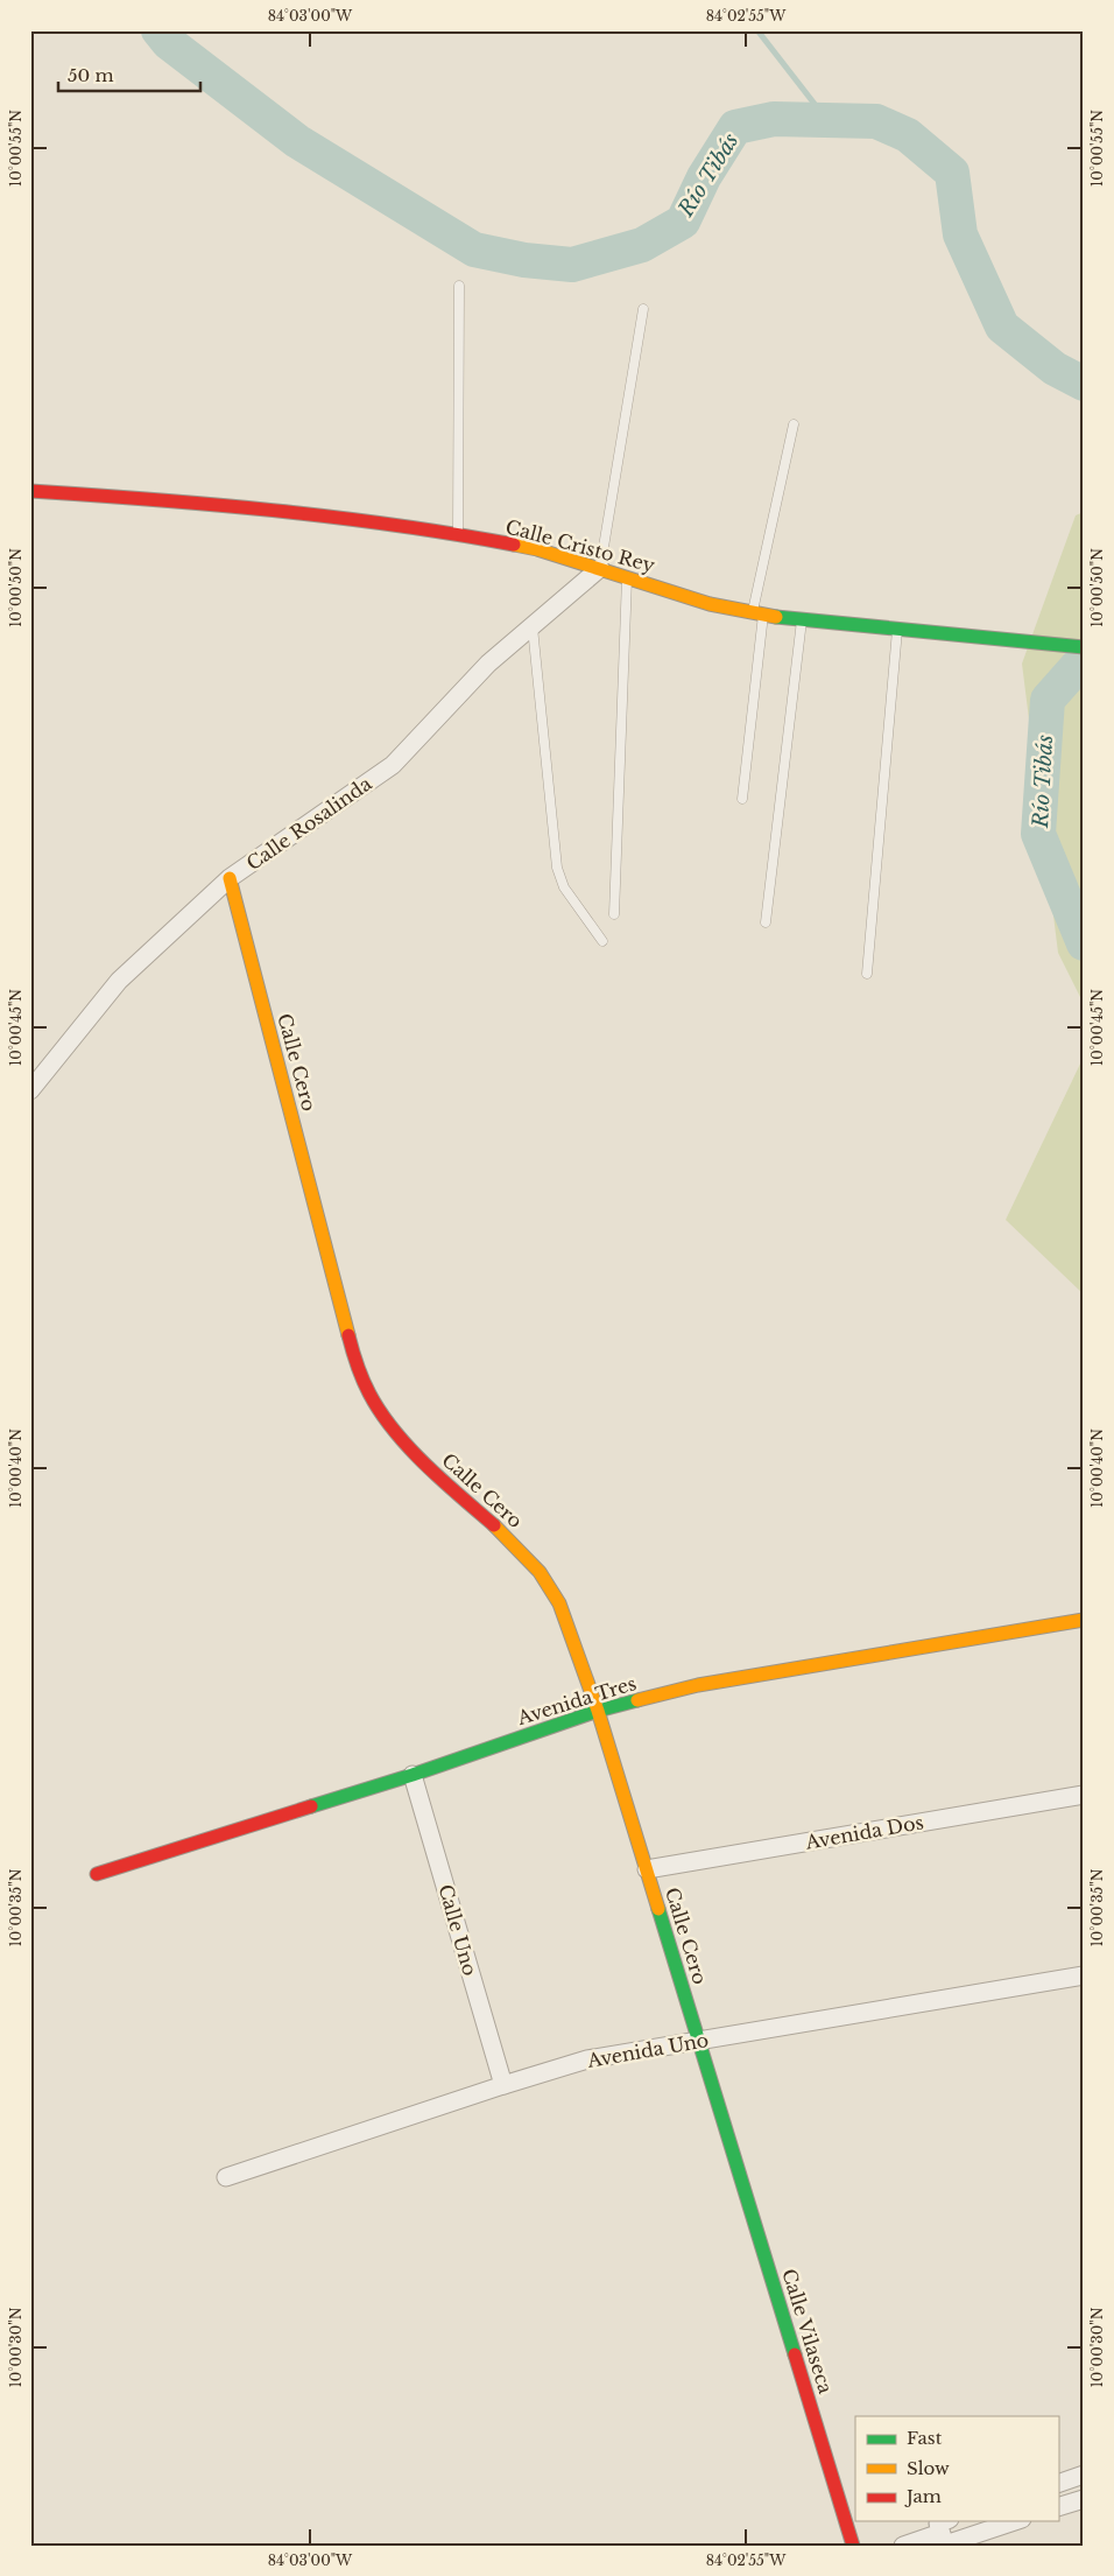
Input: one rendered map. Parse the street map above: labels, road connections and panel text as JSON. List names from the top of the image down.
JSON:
{
  "streets": {
    "street": [
      "Calle Cristo Rey",
      "Calle Rosalinda",
      "Calle Cero",
      "Avenida Tres",
      "Avenida Dos",
      "Calle Uno",
      "Avenida Uno",
      "Calle Vilaseca"
    ]
  },
  "crossings": [
    ["Calle Cristo Rey", "Calle Rosalinda"],
    ["Calle Rosalinda", "Calle Cero"],
    ["Calle Cero", "Avenida Tres"],
    ["Calle Cero", "Avenida Dos"],
    ["Calle Cero", "Avenida Uno"],
    ["Calle Cero", "Calle Vilaseca"],
    ["Avenida Tres", "Calle Uno"],
    ["Calle Uno", "Avenida Uno"]
  ],
  "water": ["Río Tibás"],
  "legend": ["Fast", "Slow", "Jam"],
  "scale_bar": "50 m",
  "coordinates": [
    "84°03'00\"W",
    "84°02'55\"W",
    "10°00'55\"N",
    "10°00'50\"N",
    "10°00'45\"N",
    "10°00'40\"N",
    "10°00'35\"N",
    "10°00'30\"N"
  ]
}
